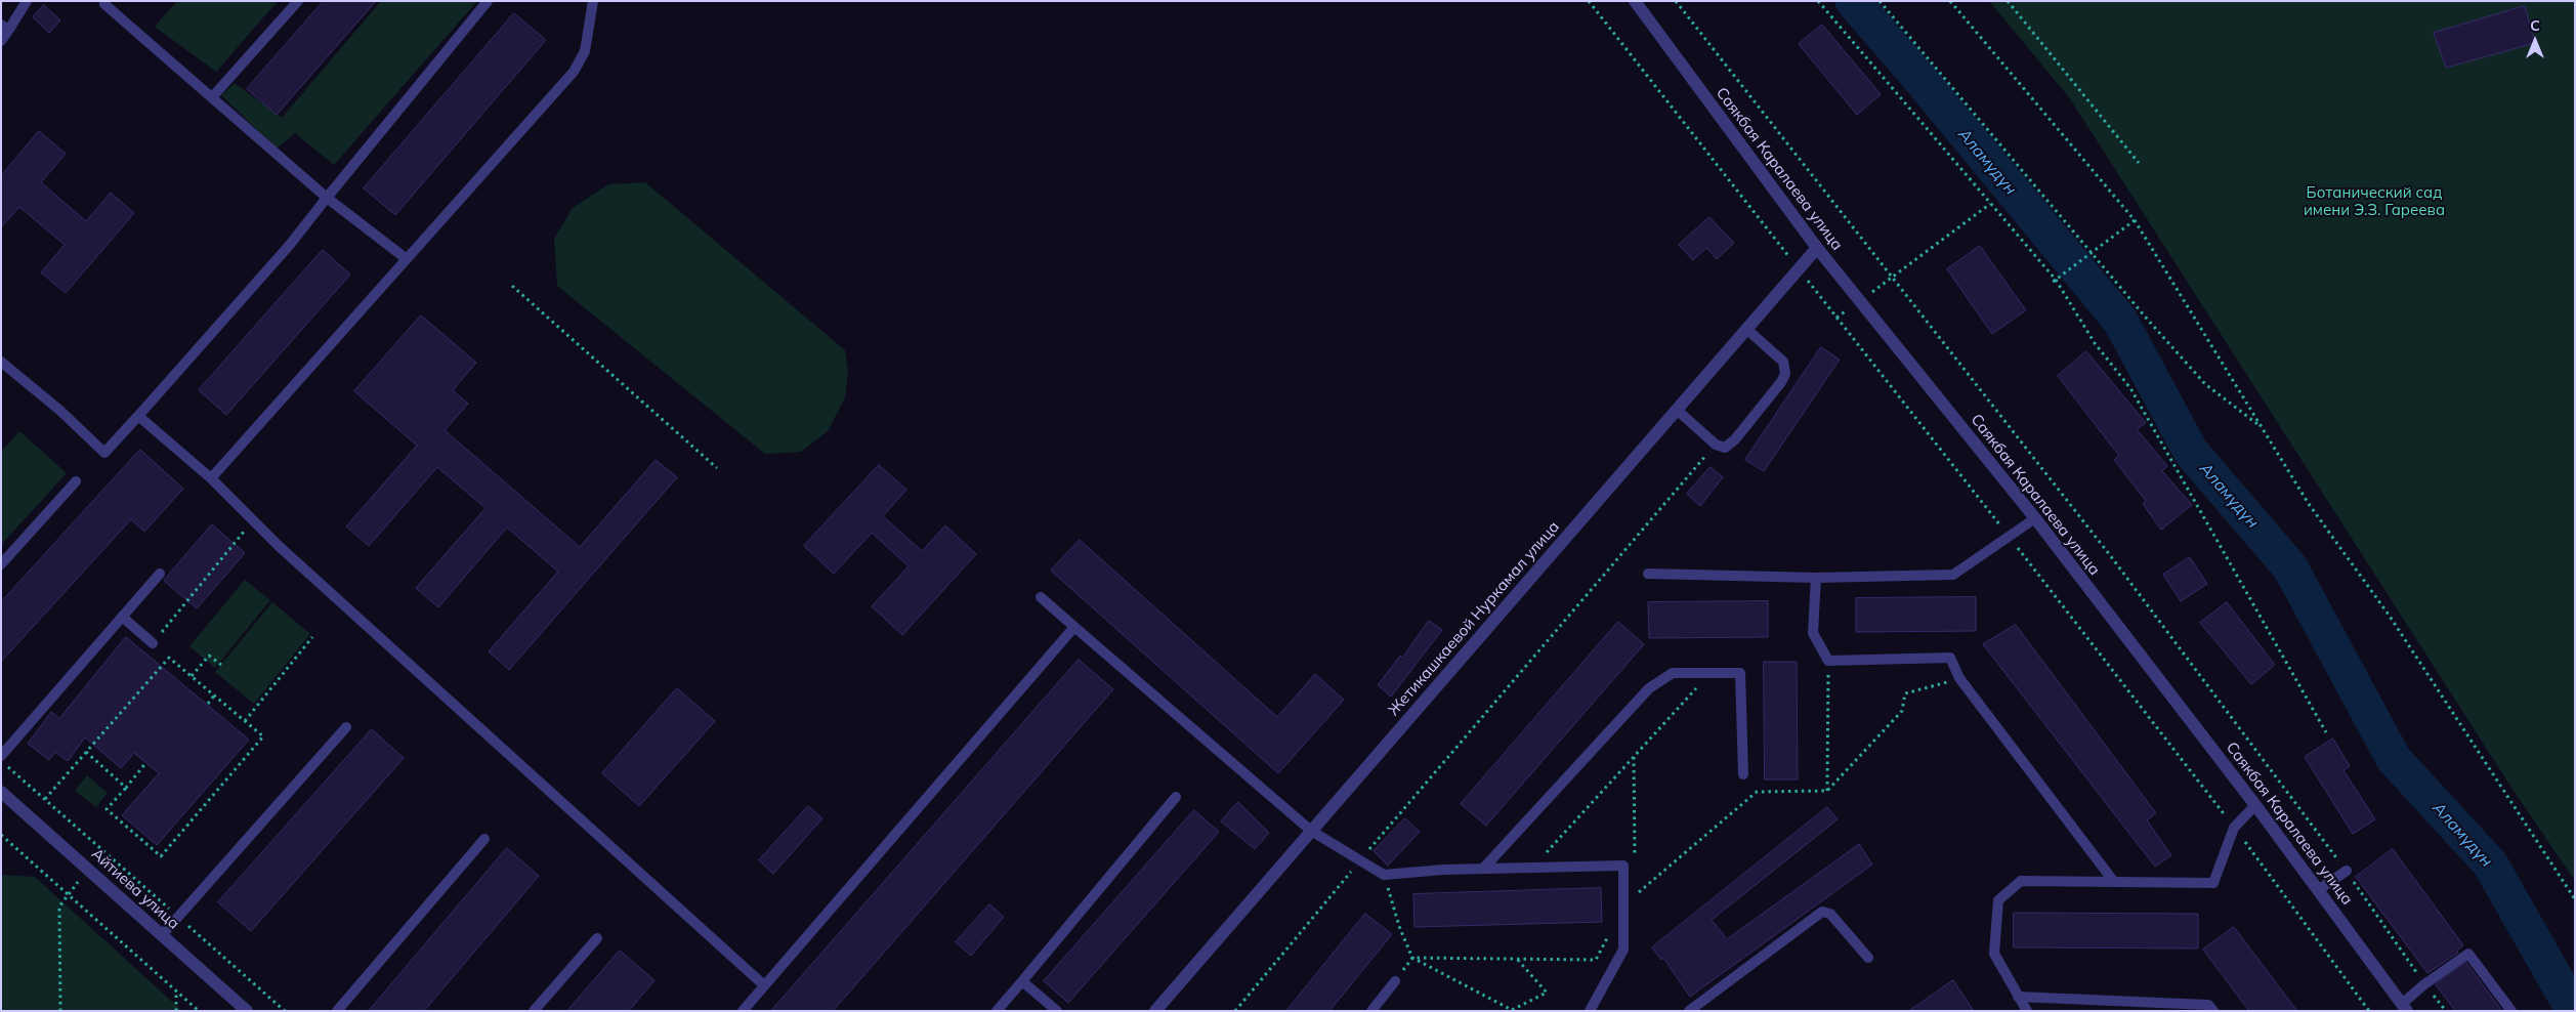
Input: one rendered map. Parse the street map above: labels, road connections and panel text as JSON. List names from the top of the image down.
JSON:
{
  "streets": {
    "street": ["Саякбая Каралаева улица", "Жетикашкаевой Нуркамал улица", "Айтиева улица"]
  },
  "crossings": [
    ["Саякбая Каралаева улица", "Жетикашкаевой Нуркамал улица"]
  ],
  "water": ["Аламүдүн"],
  "parks": ["Ботанический сад имени Э.З. Гареева"],
  "north": "top"
}
